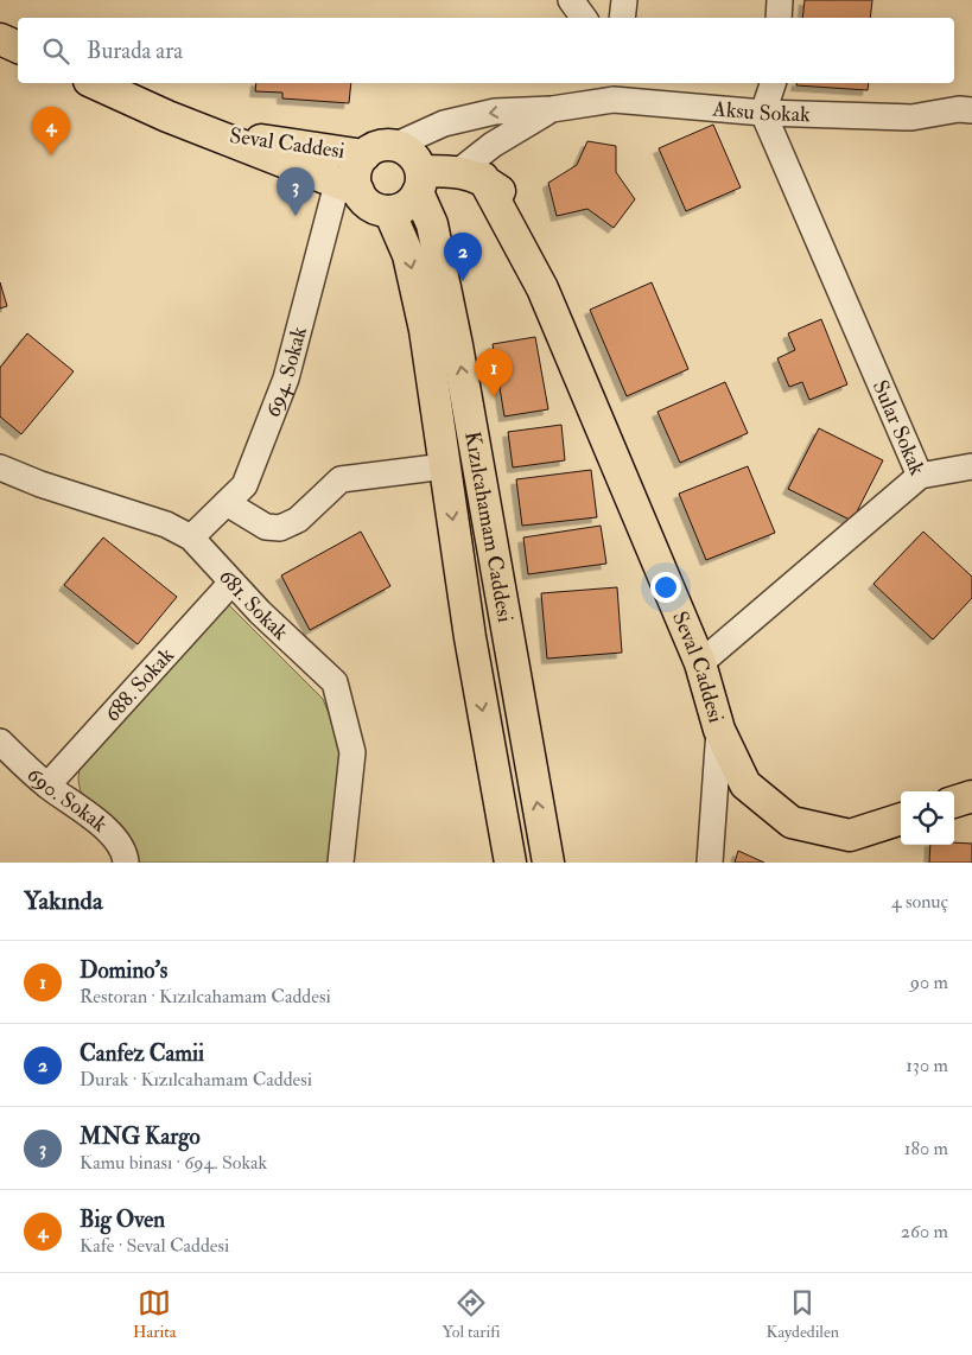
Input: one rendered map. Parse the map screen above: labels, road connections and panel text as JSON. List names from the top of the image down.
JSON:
{
  "streets": {
    "main road": ["Seval Caddesi", "Kızılcahamam Caddesi"],
    "street": [
      "Aksu Sokak",
      "694. Sokak",
      "Sular Sokak",
      "681. Sokak",
      "688. Sokak",
      "690. Sokak"
    ]
  },
  "crossings": [
    ["Aksu Sokak", "Seval Caddesi"],
    ["Aksu Sokak", "694. Sokak"],
    ["Aksu Sokak", "Sular Sokak"],
    ["Aksu Sokak", "Kızılcahamam Caddesi"],
    ["Seval Caddesi", "694. Sokak"],
    ["Seval Caddesi", "Sular Sokak"],
    ["Seval Caddesi", "Kızılcahamam Caddesi"],
    ["694. Sokak", "Kızılcahamam Caddesi"],
    ["694. Sokak", "681. Sokak"],
    ["681. Sokak", "688. Sokak"],
    ["688. Sokak", "690. Sokak"]
  ],
  "page": {
    "search": "Burada ara",
    "pins": [
      "4",
      "3",
      "2",
      "1"
    ],
    "heading": ["Yakında", "4 sonuç"],
    "list": [
      {
        "mark": "1",
        "name": "Domino's",
        "note": "Restoran · Kızılcahamam Caddesi",
        "value": "90 m"
      },
      {
        "mark": "2",
        "name": "Canfez Camii",
        "note": "Durak · Kızılcahamam Caddesi",
        "value": "130 m"
      },
      {
        "mark": "3",
        "name": "MNG Kargo",
        "note": "Kamu binası · 694. Sokak",
        "value": "180 m"
      },
      {
        "mark": "4",
        "name": "Big Oven",
        "note": "Kafe · Seval Caddesi",
        "value": "260 m"
      }
    ],
    "nav": ["Harita", "Yol tarifi", "Kaydedilen"]
  }
}
